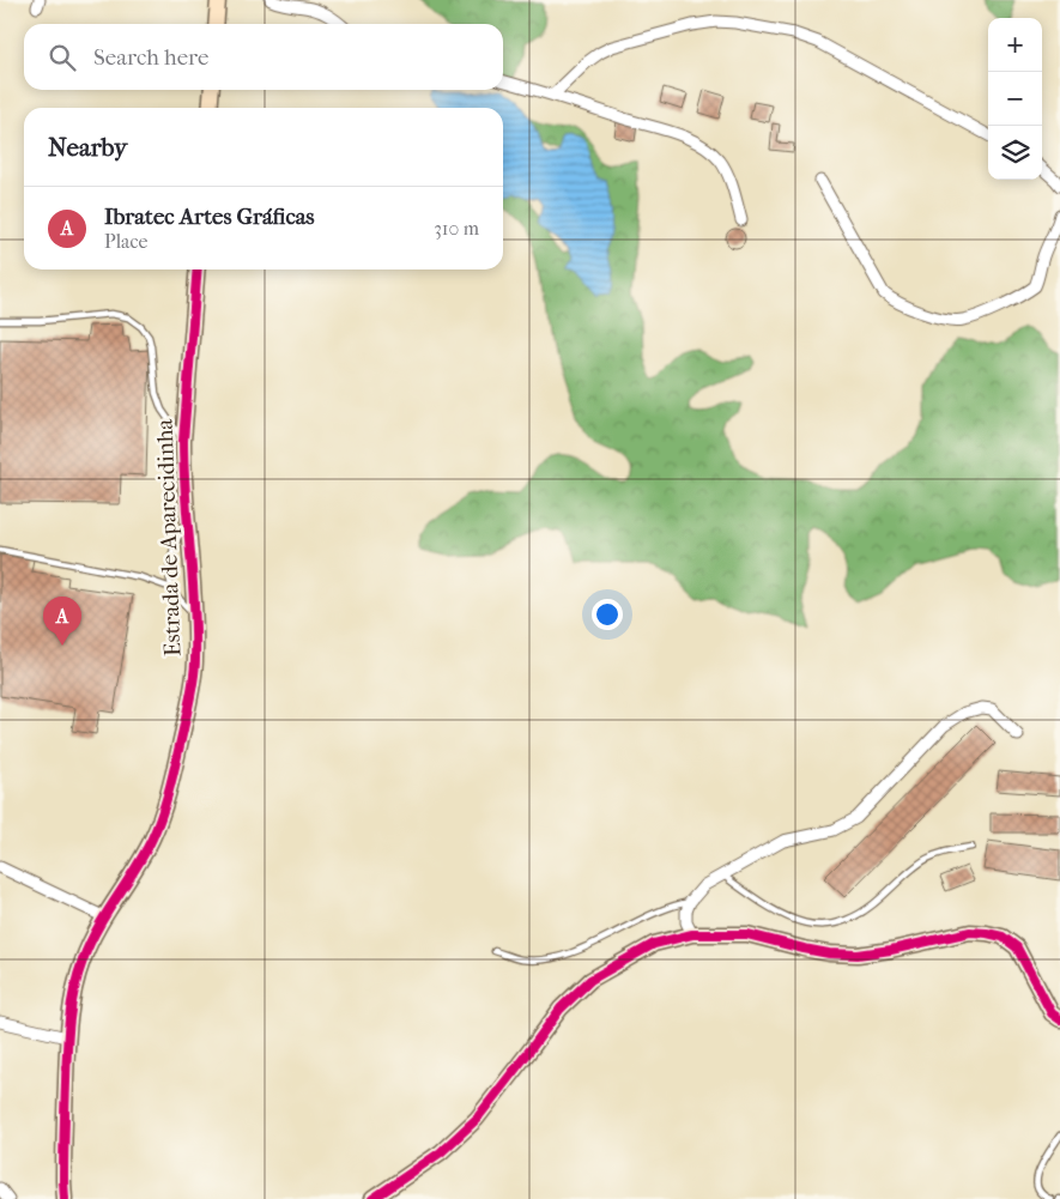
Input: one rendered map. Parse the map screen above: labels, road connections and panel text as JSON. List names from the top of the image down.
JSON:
{
  "streets": {
    "street": ["Estrada de Aparecidinha"]
  },
  "page": {
    "map_buttons": ["+", "−"],
    "search": "Search here",
    "heading": "Nearby",
    "list": [
      {
        "mark": "A",
        "name": "Ibratec Artes Gráficas",
        "note": "Place",
        "value": "310 m"
      }
    ],
    "pins": "A"
  }
}
